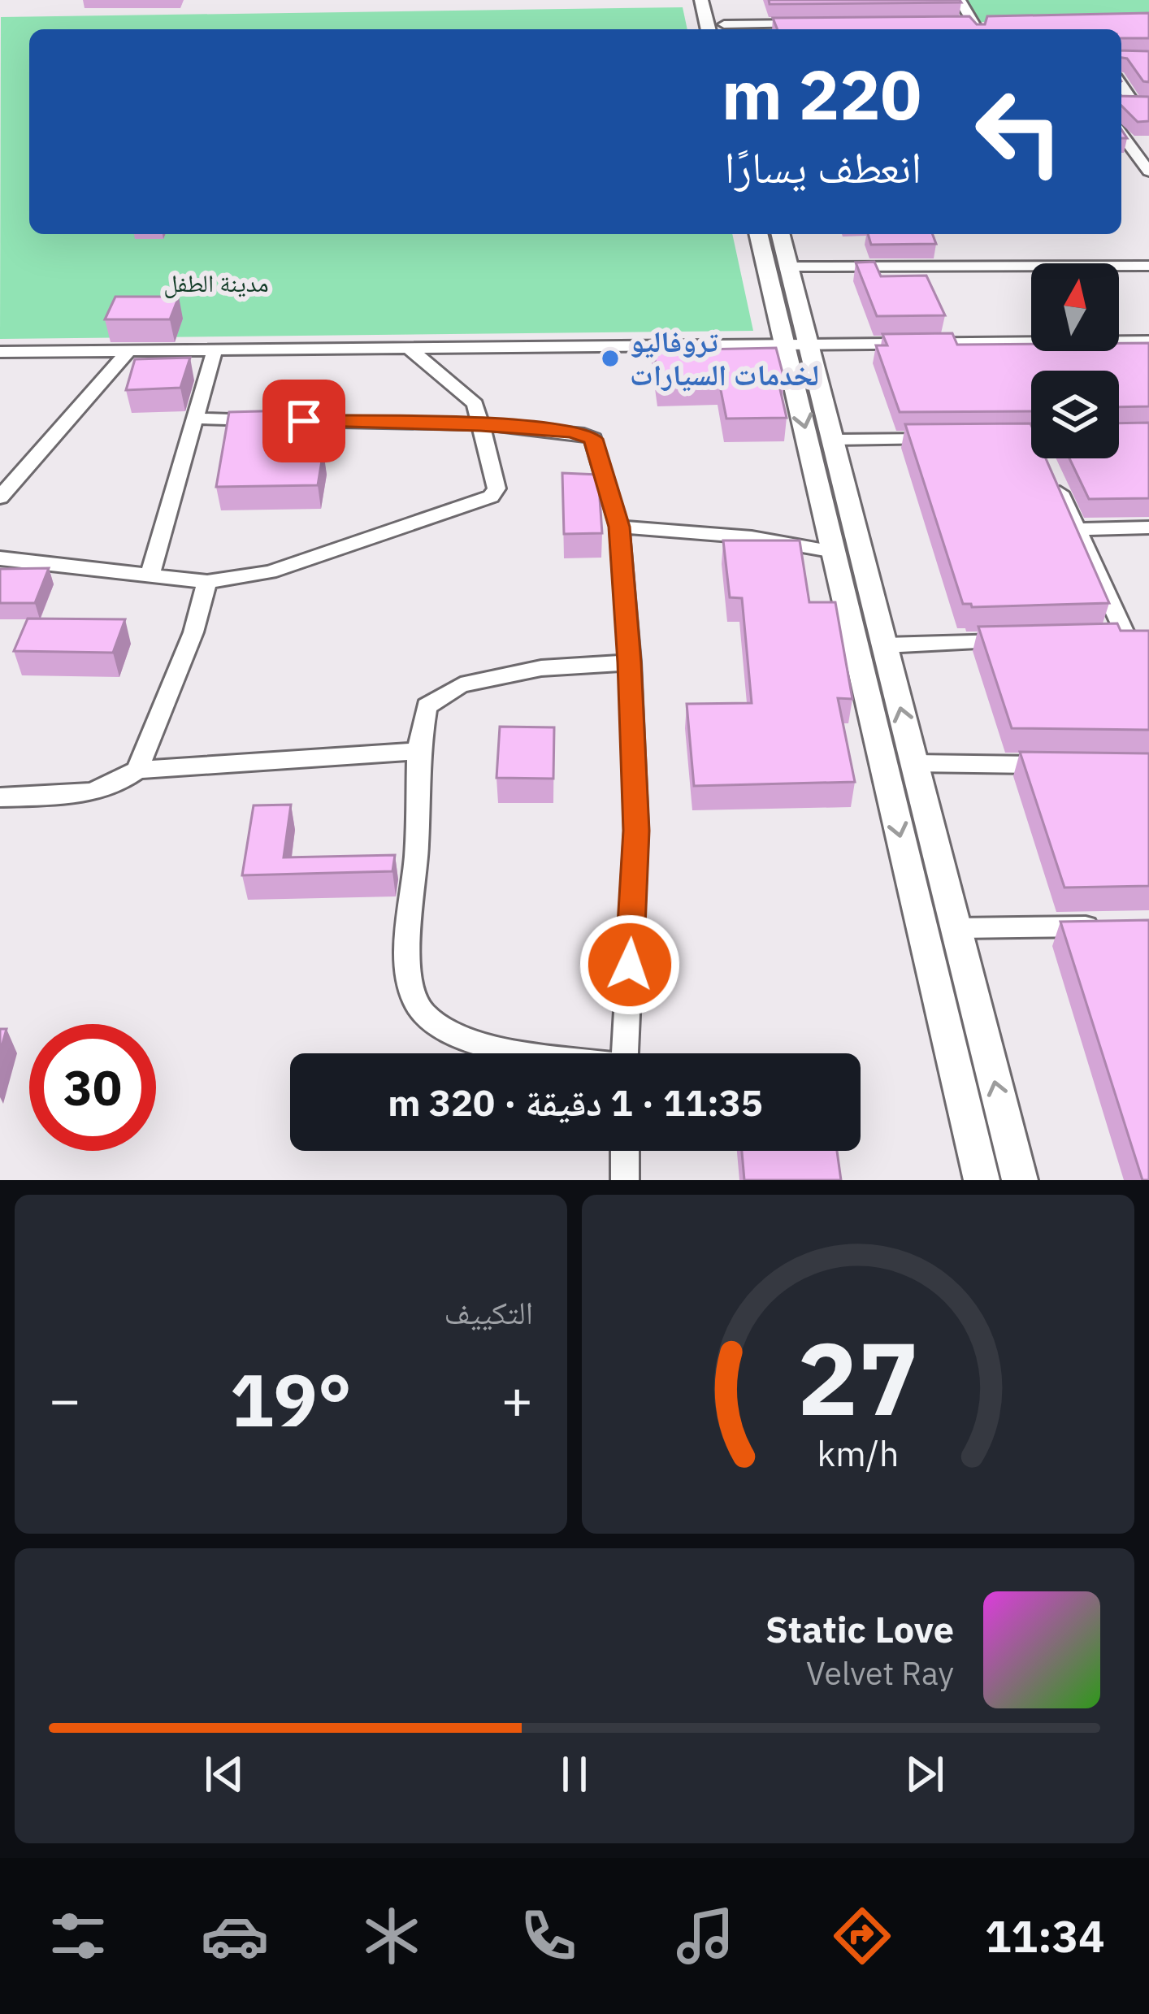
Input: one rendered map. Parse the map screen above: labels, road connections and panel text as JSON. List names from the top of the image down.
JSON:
{
  "parks": ["مدينة الطفل"],
  "places": ["تروفاليو لخدمات السيارات"],
  "north": "top",
  "page": {
    "turn": ["220 m", "انعطف يسارًا"],
    "limit": "30",
    "trip": "11:35 · 1 دقيقة · 320 m",
    "tile": "التكييف",
    "heat": ["−", "19°", "+"],
    "song": ["Static Love", "Velvet Ray"],
    "tabs": "11:34",
    "gauge": ["27", "km/h"]
  }
}
